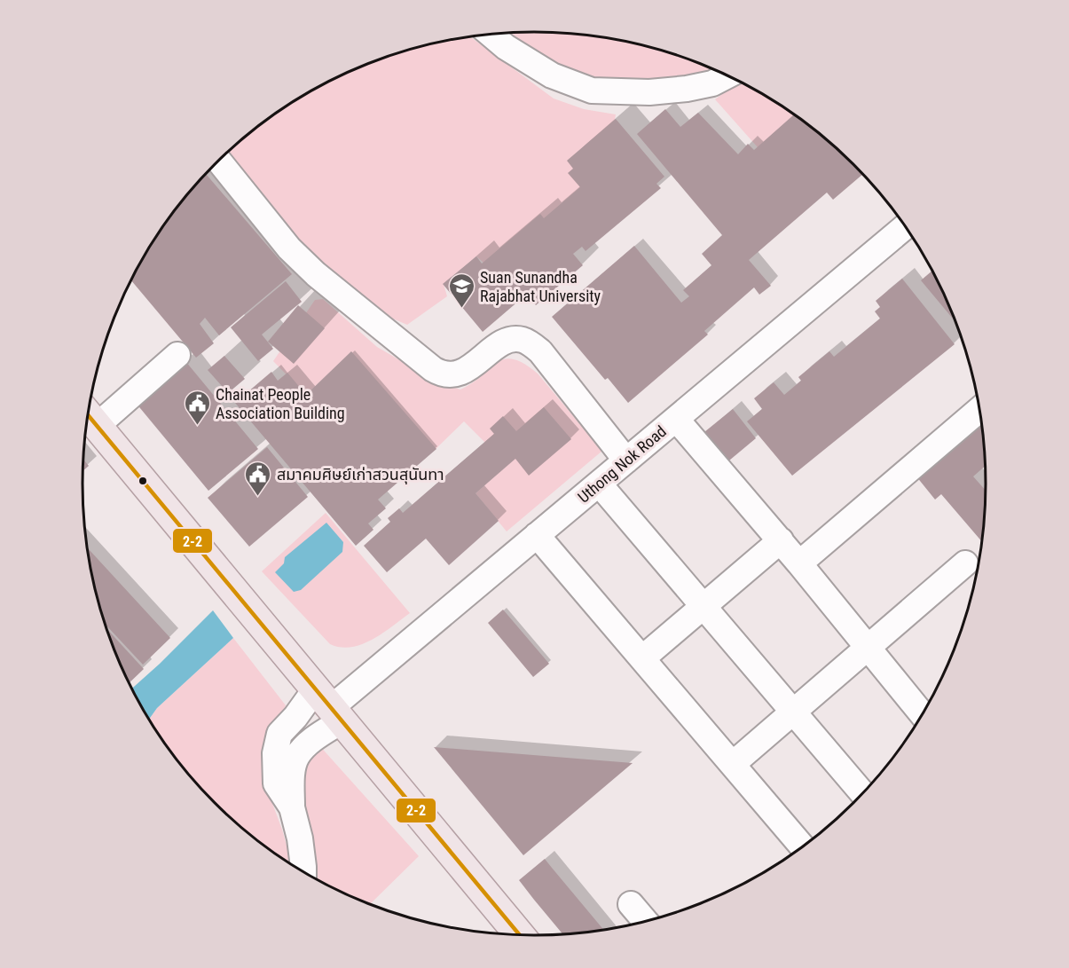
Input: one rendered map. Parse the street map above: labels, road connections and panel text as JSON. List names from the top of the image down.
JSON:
{
  "streets": {
    "street": ["Uthong Nok Road"]
  },
  "places": {
    "school or university": ["Suan Sunandha Rajabhat University"],
    "public building": ["Chainat People Association Building", "สมาคมศิษย์เก่าสวนสุนันทา"]
  },
  "lines": ["transit line 2-2"]
}
